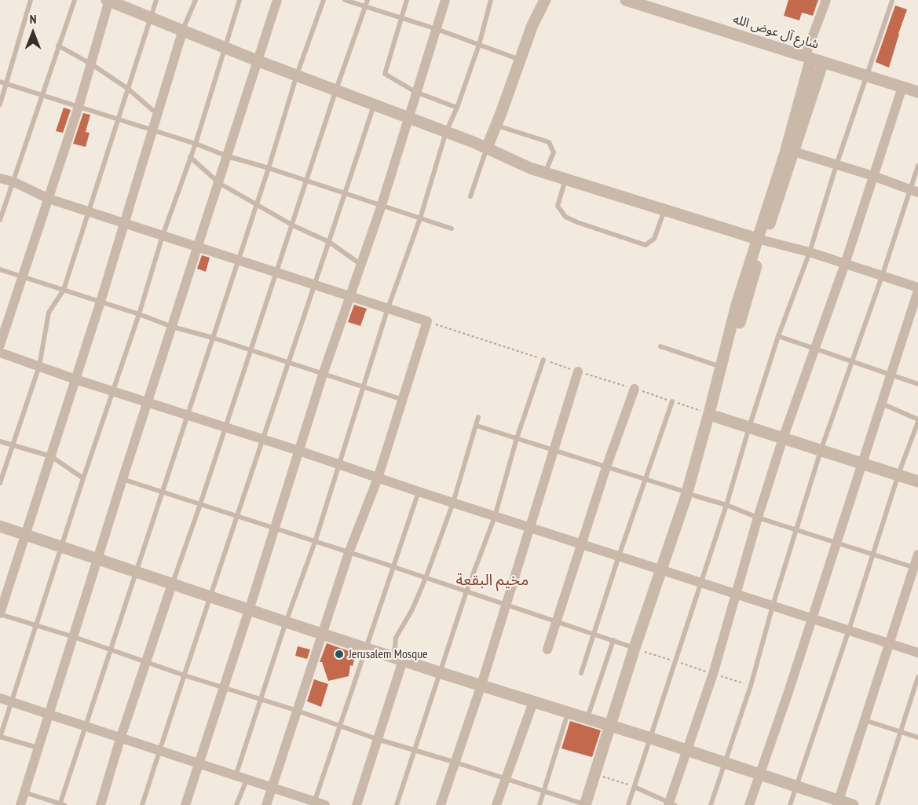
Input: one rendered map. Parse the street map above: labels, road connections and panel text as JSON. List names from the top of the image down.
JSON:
{
  "streets": {
    "street": ["شارع آل عوض الله"]
  },
  "districts": ["مخيم البقعة"],
  "places": ["Jerusalem Mosque"],
  "north": "top"
}
